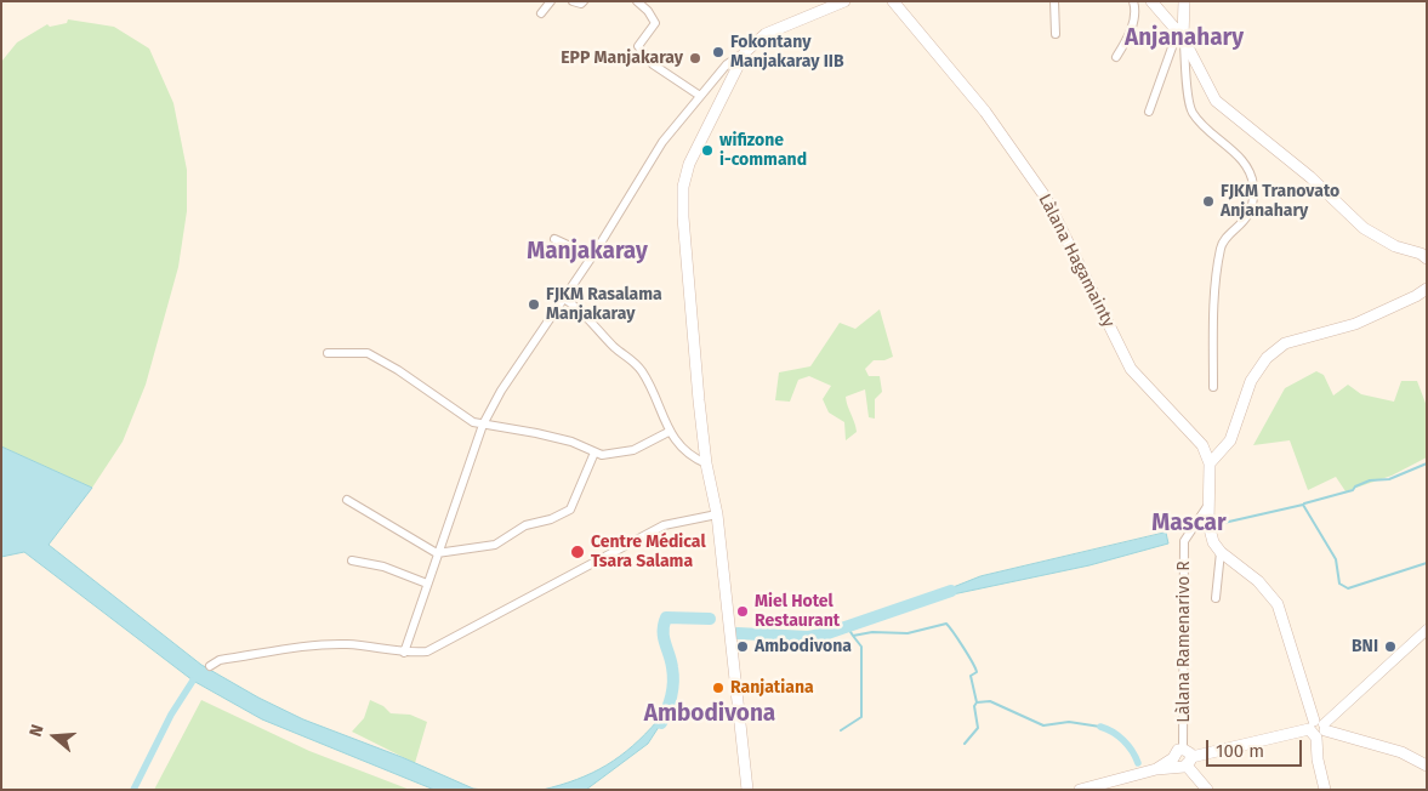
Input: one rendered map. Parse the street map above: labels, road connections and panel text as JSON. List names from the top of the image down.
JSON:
{
  "streets": {
    "main road": ["Làlana Hagamainty"],
    "street": ["Làlana Ramenarivo R"]
  },
  "districts": [
    "Anjanahary",
    "Manjakaray",
    "Mascar",
    "Ambodivona"
  ],
  "places": [
    "Fokontany Manjakaray IIB",
    "EPP Manjakaray",
    "wifizone i-command",
    "FJKM Tranovato Anjanahary",
    "FJKM Rasalama Manjakaray",
    "Centre Médical Tsara Salama",
    "Miel Hotel Restaurant",
    "Ambodivona",
    "BNI",
    "Ranjatiana"
  ],
  "scale_bar": "100 m",
  "north": "left"
}
